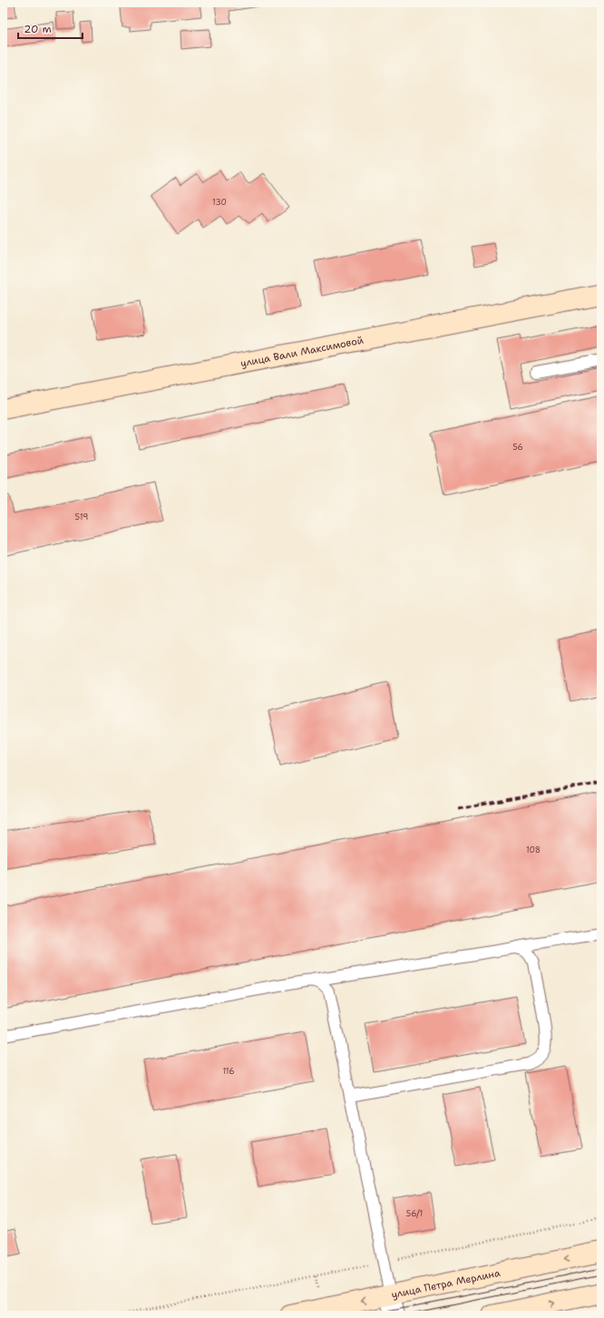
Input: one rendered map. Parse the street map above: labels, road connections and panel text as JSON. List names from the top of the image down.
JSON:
{
  "streets": {
    "street": ["улица Вали Максимовой", "улица Петра Мерлина"]
  },
  "house_numbers": [
    "130",
    "56",
    "519",
    "108",
    "116",
    "56/1"
  ],
  "scale_bar": "20 m"
}
